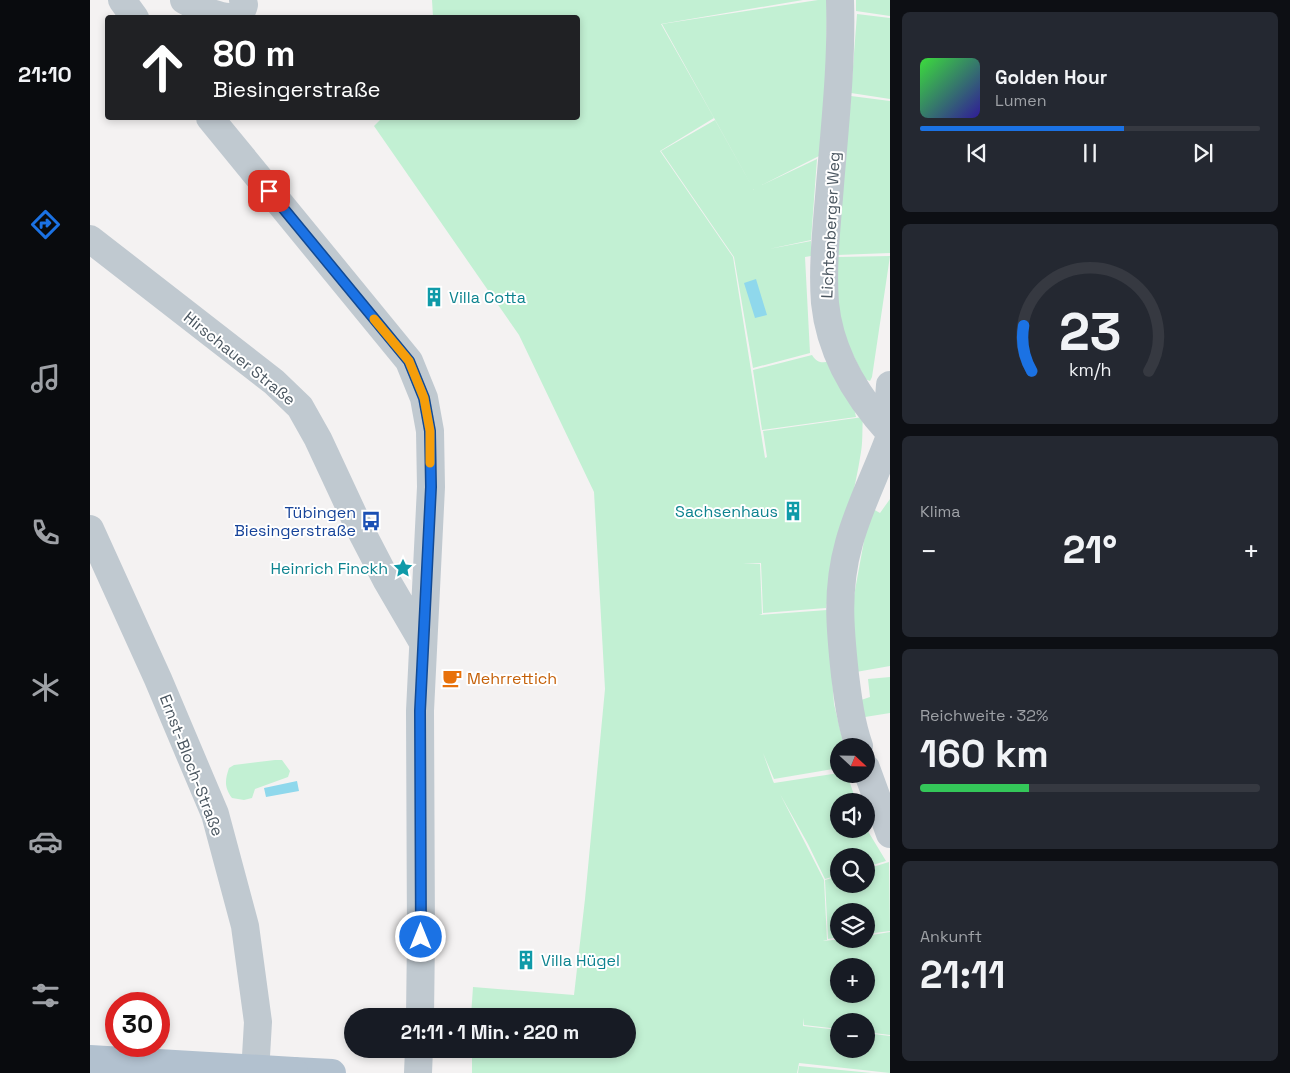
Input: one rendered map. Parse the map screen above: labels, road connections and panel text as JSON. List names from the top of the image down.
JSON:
{
  "streets": {
    "street": ["Lichtenberger Weg", "Hirschauer Straße", "Ernst-Bloch-Straße"]
  },
  "places": {
    "building": ["Villa Cotta", "Sachsenhaus", "Villa Hügel"],
    "bus stop": ["Tübingen Biesingerstraße"],
    "place": ["Heinrich Finckh"],
    "cafe": ["Mehrrettich"]
  },
  "north": "right",
  "page": {
    "tabs": "21:10",
    "turn": ["80 m", "Biesingerstraße"],
    "song": ["Golden Hour", "Lumen"],
    "tile": [
      "Klima",
      ["Reichweite · 32%", "160 km"],
      ["Ankunft", "21:11"]
    ],
    "heat": ["−", "21°", "+"],
    "map_buttons": ["+", "−"],
    "limit": "30",
    "trip": "21:11 · 1 Min. · 220 m",
    "gauge": ["23", "km/h"]
  }
}
